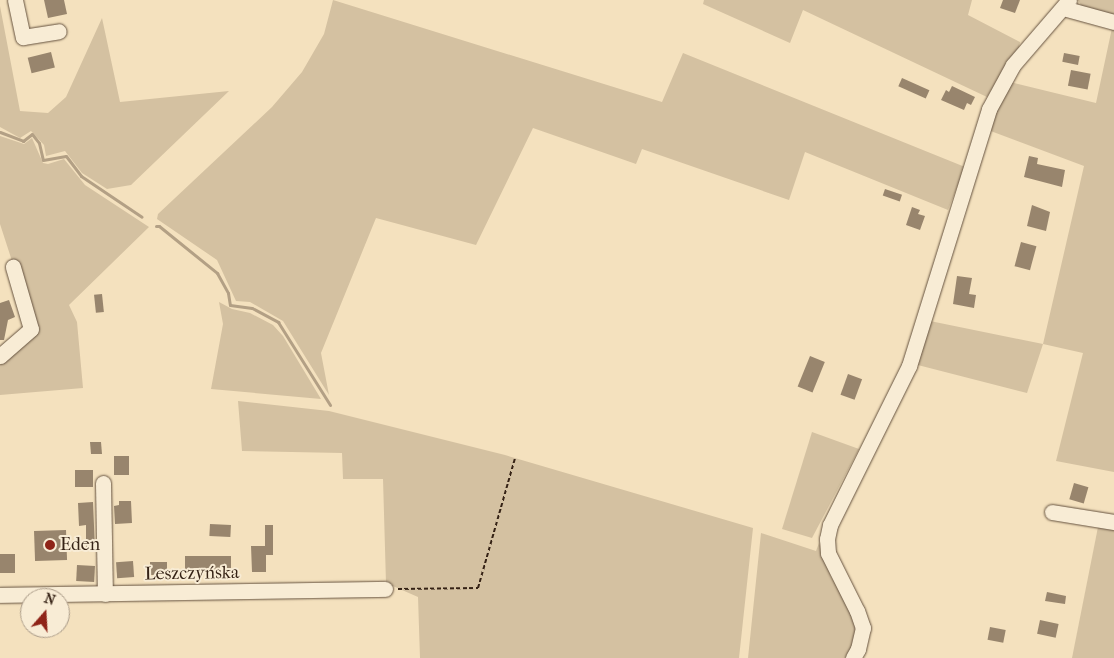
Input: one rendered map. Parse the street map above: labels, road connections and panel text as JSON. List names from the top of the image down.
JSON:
{
  "streets": {
    "street": ["Leszczyńska"]
  },
  "places": ["Eden"],
  "north": "top"
}
